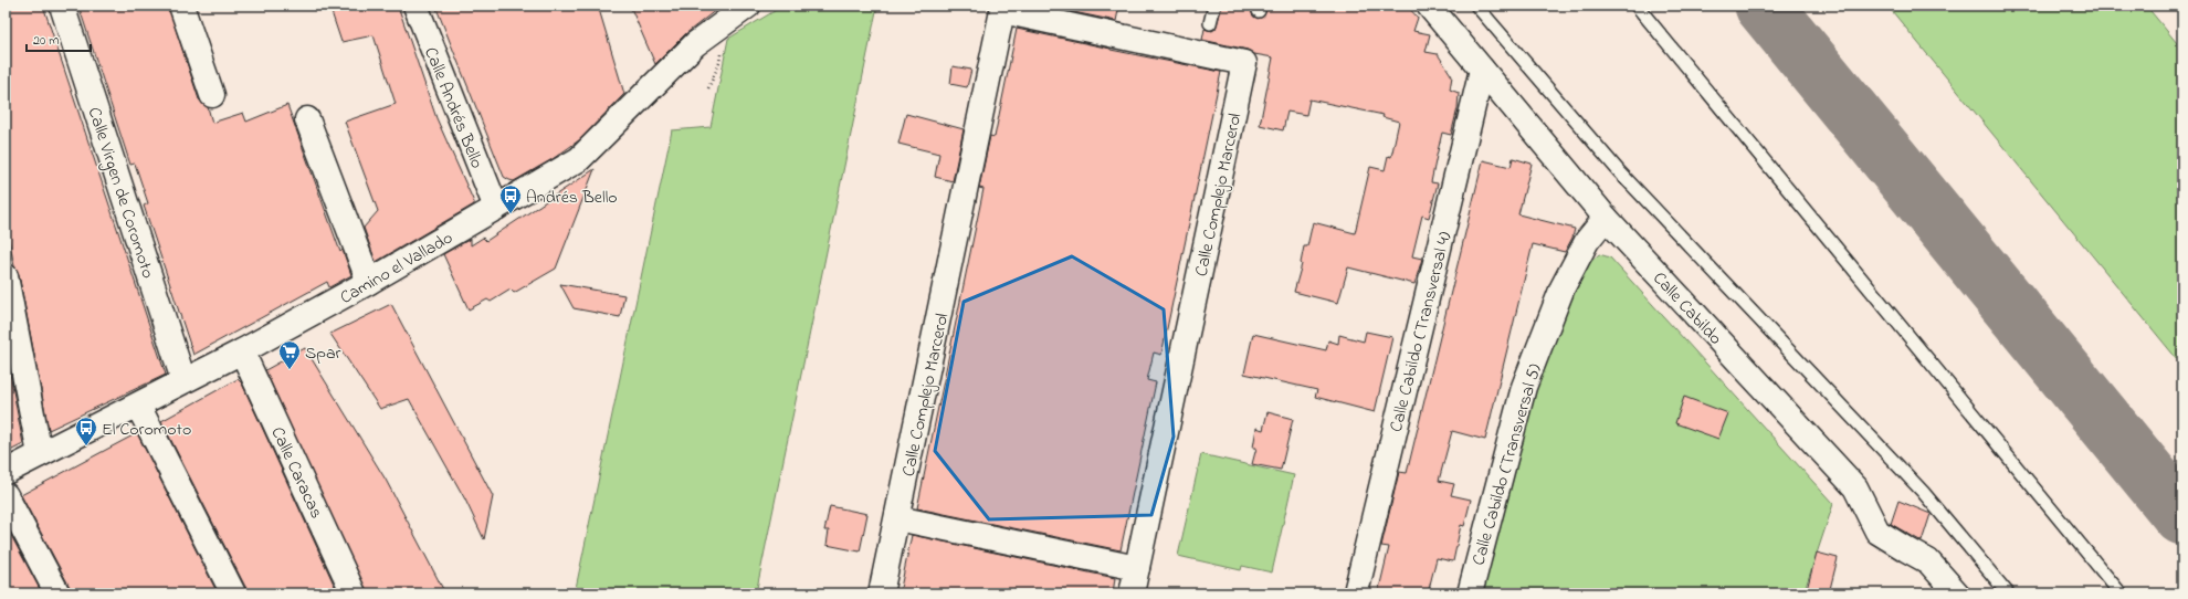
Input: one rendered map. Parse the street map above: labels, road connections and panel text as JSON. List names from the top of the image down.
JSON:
{
  "streets": {
    "street": [
      "Calle Andrés Bello",
      "Calle Virgen de Coromoto",
      "Calle Complejo Marcerol",
      "Camino el Vallado",
      "Calle Cabildo",
      "Calle Cabildo (Transversal 4)",
      "Calle Cabildo (Transversal 5)",
      "Calle Caracas"
    ]
  },
  "crossings": [
    ["Calle Andrés Bello", "Camino el Vallado"],
    ["Calle Virgen de Coromoto", "Camino el Vallado"],
    ["Camino el Vallado", "Calle Caracas"],
    ["Calle Cabildo", "Calle Cabildo (Transversal 4)"],
    ["Calle Cabildo", "Calle Cabildo (Transversal 5)"]
  ],
  "places": {
    "bus stop": ["Andrés Bello", "El Coromoto"],
    "supermarket": ["Spar"]
  },
  "scale_bar": "20 m"
}
